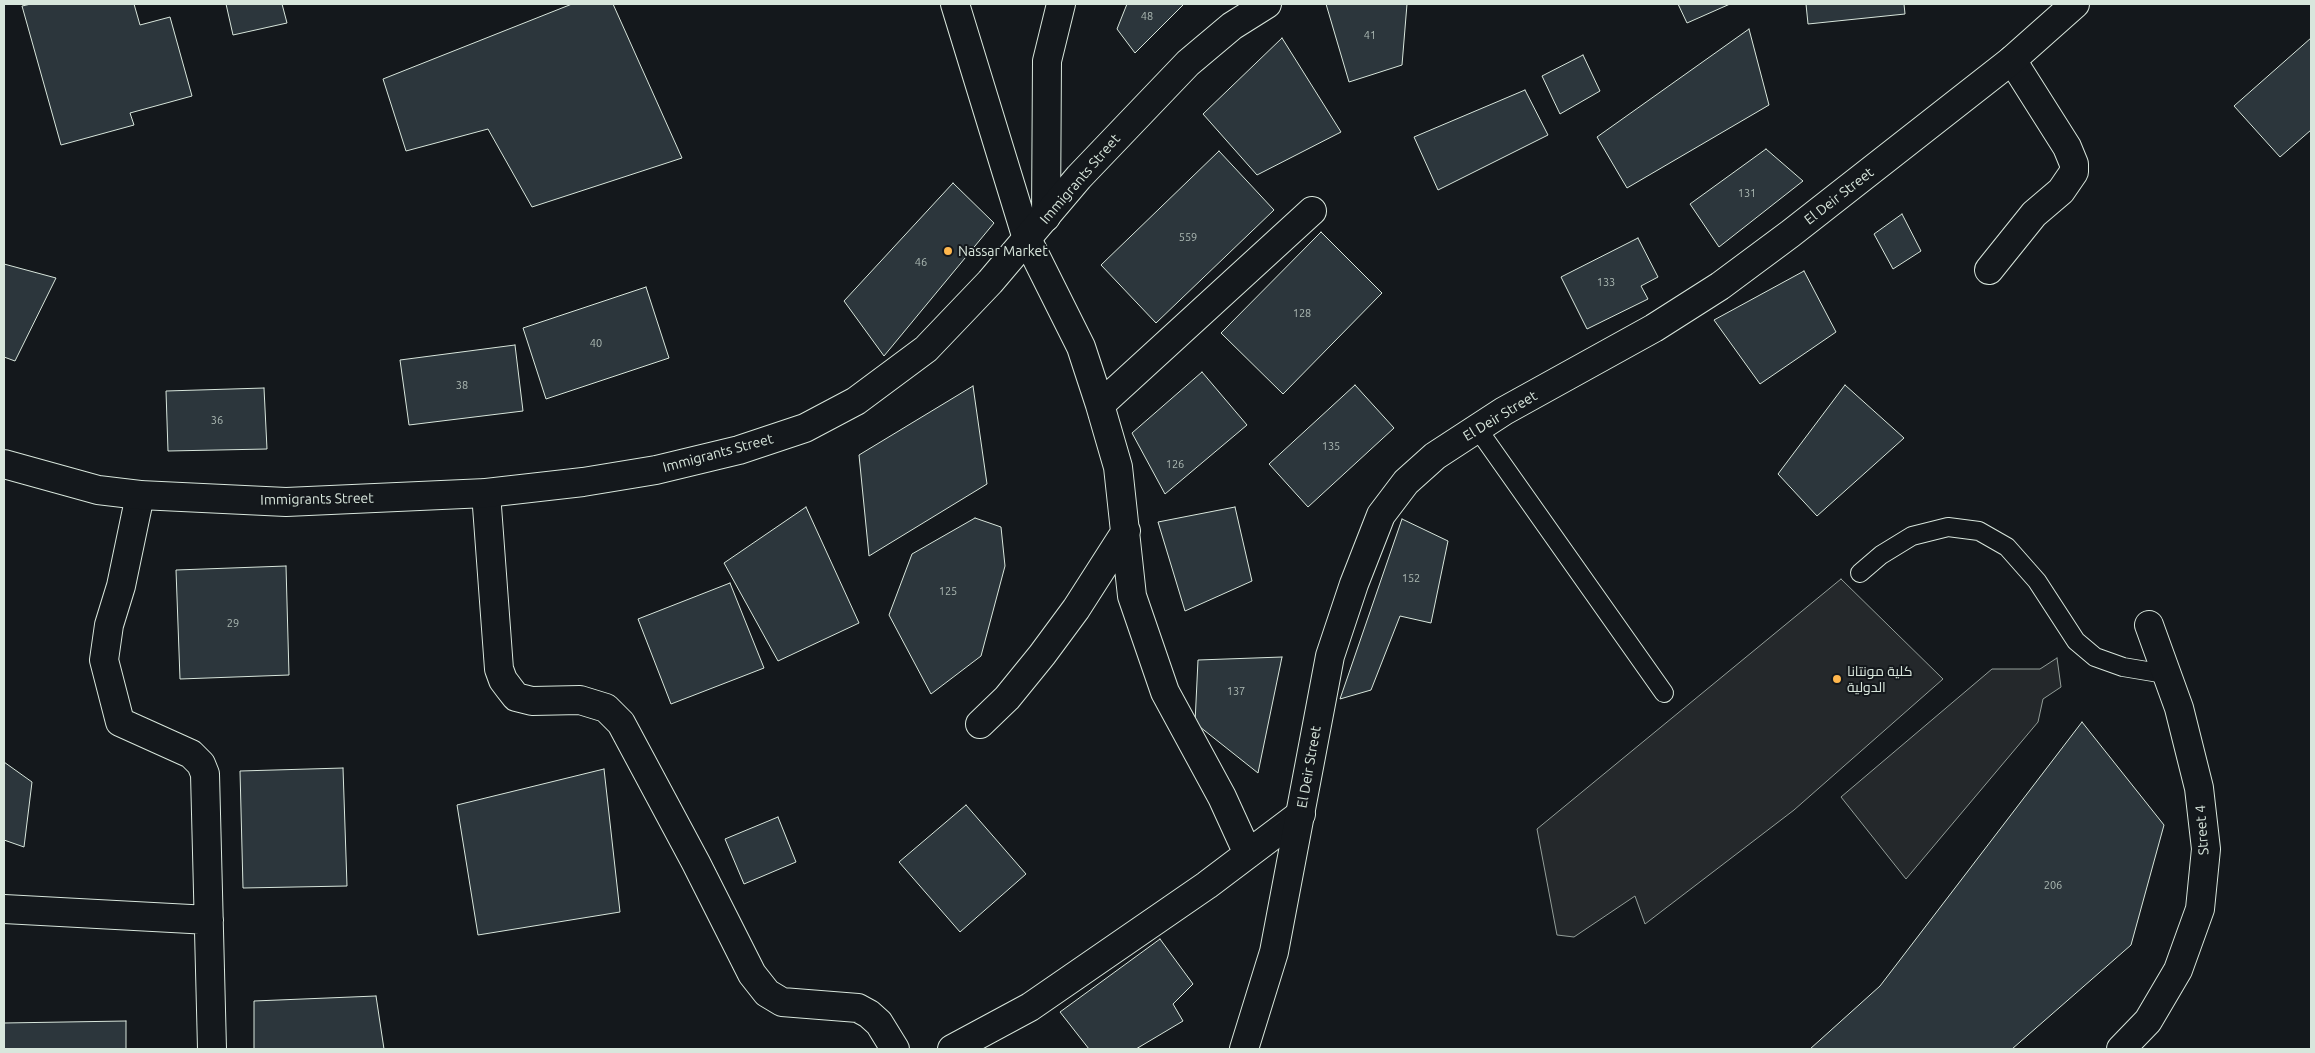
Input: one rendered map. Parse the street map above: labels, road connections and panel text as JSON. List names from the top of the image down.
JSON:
{
  "streets": {
    "street": ["Immigrants Street", "El Deir Street", "Street 4"]
  },
  "places": ["Nassar Market", "كلية مونتانا الدولية"],
  "house_numbers": [
    "48",
    "41",
    "131",
    "559",
    "46",
    "133",
    "128",
    "40",
    "38",
    "36",
    "135",
    "126",
    "152",
    "125",
    "29",
    "137",
    "206"
  ]
}
